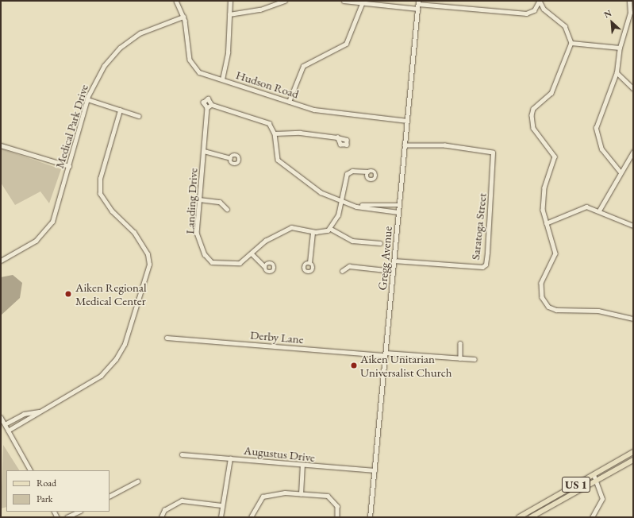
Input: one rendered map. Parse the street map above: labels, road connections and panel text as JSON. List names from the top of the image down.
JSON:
{
  "streets": {
    "main road": ["US 1"],
    "street": [
      "Hudson Road",
      "Medical Park Drive",
      "Landing Drive",
      "Saratoga Street",
      "Gregg Avenue",
      "Derby Lane",
      "Augustus Drive"
    ]
  },
  "crossings": [
    ["Hudson Road", "Medical Park Drive"],
    ["Hudson Road", "Gregg Avenue"],
    ["Landing Drive", "Gregg Avenue"],
    ["Saratoga Street", "Gregg Avenue"],
    ["Gregg Avenue", "Derby Lane"],
    ["Gregg Avenue", "Augustus Drive"]
  ],
  "places": ["Aiken Regional Medical Center", "Aiken Unitarian Universalist Church"],
  "legend": ["Road", "Park"],
  "north": "top left"
}
